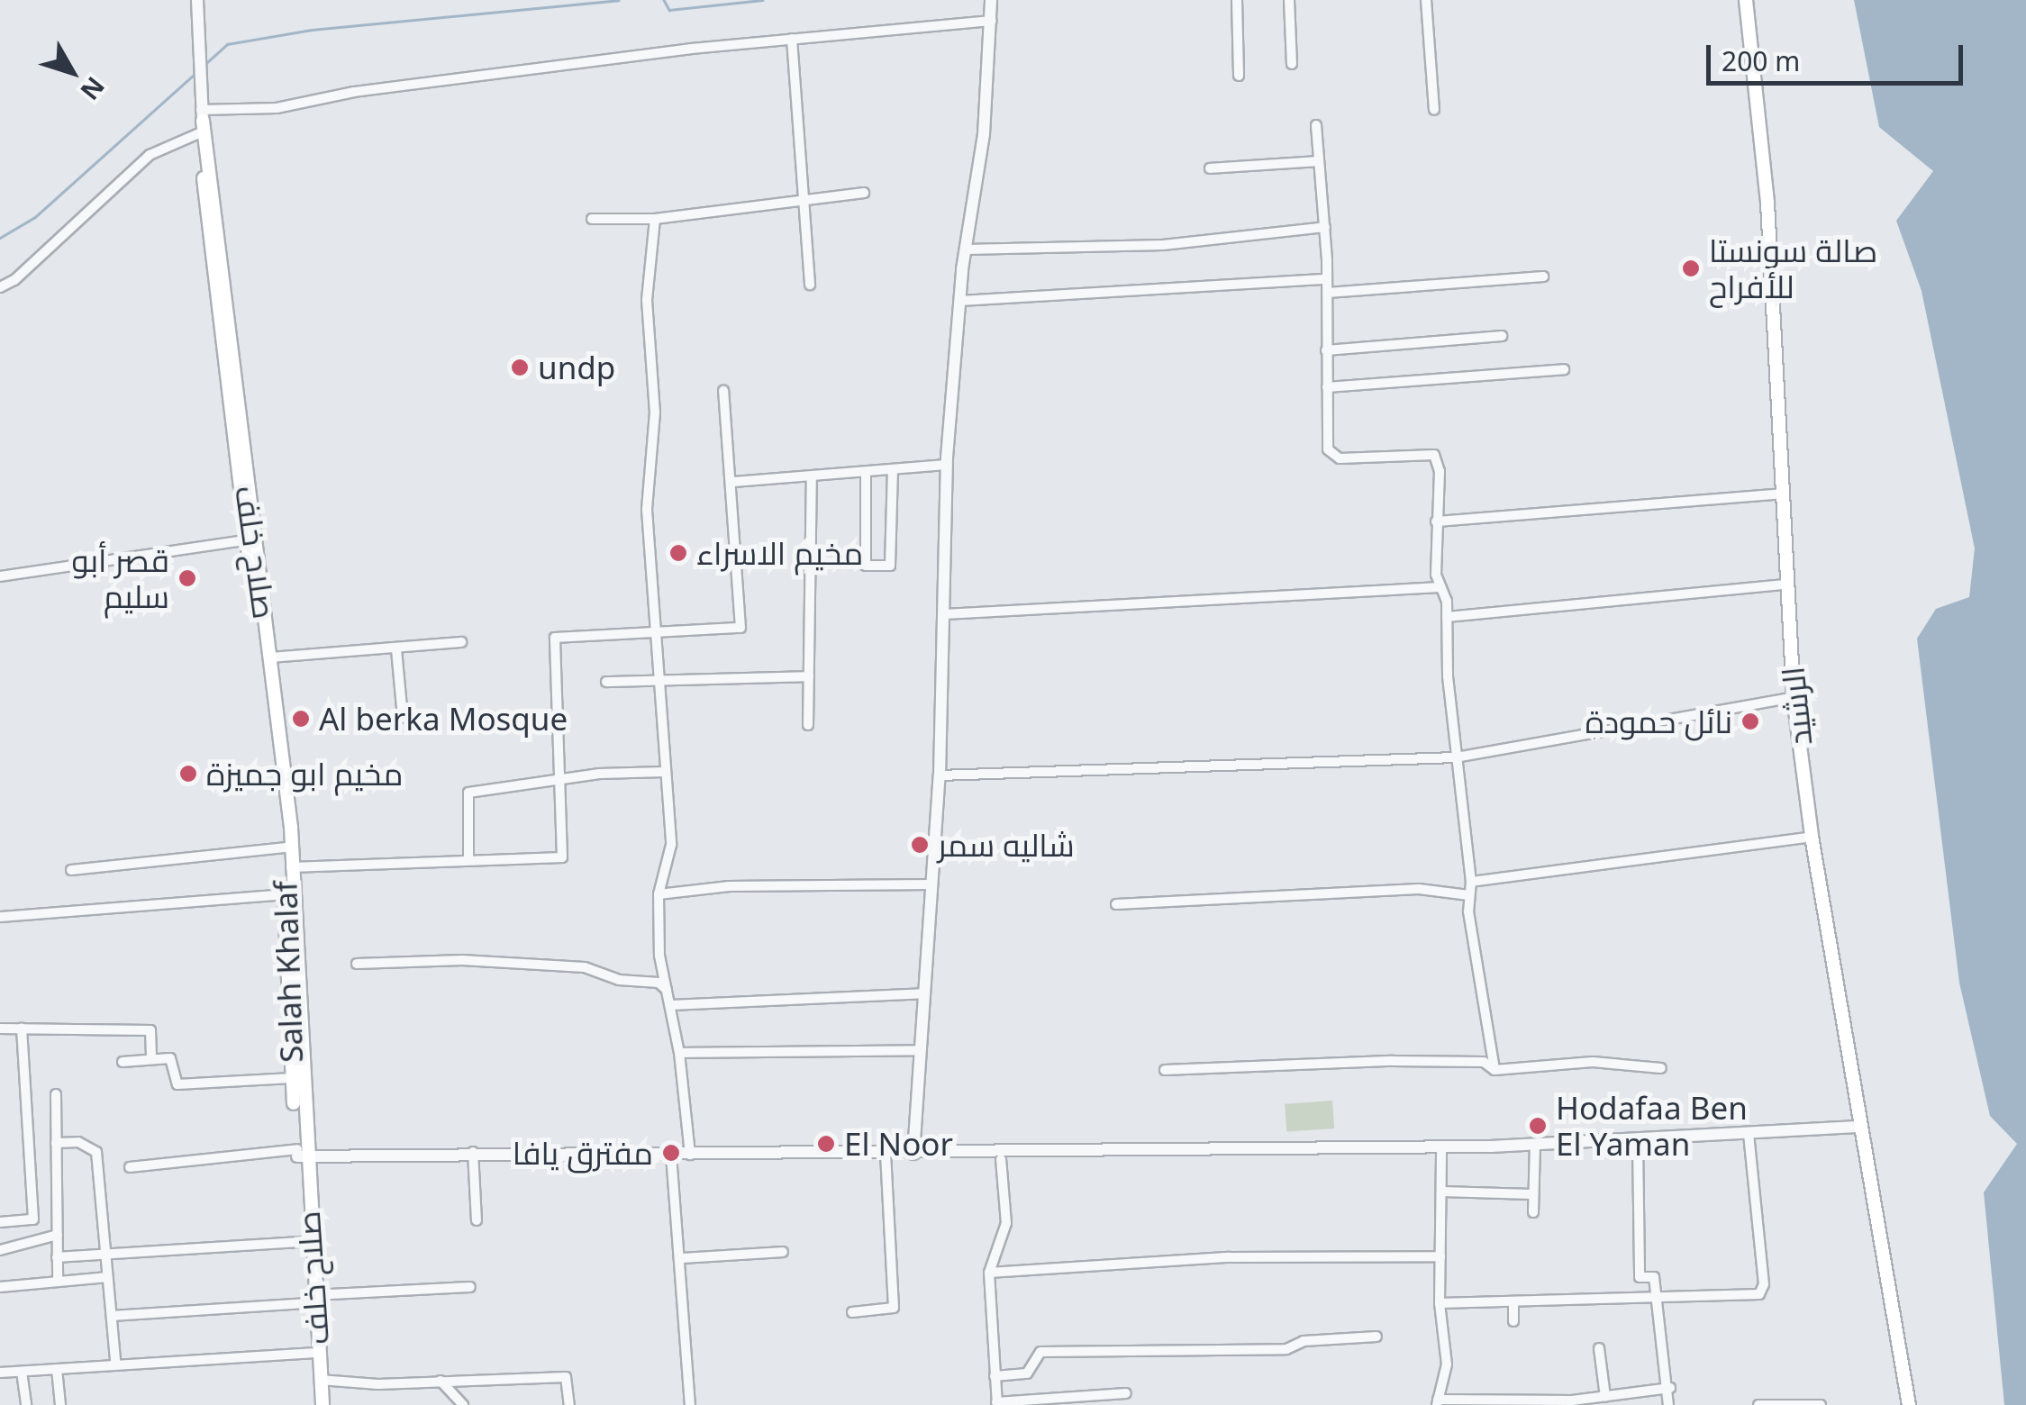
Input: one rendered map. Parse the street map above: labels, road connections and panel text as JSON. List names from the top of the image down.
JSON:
{
  "streets": {
    "main road": ["صلاح خلف", "الرشيد", "Salah Khalaf"]
  },
  "crossings": [
    ["صلاح خلف", "Salah Khalaf"]
  ],
  "places": [
    "صالة سونستا للأفراح",
    "undp",
    "مخيم الاسراء",
    "قصر أبو سليم",
    "Al berka Mosque",
    "نائل حمودة",
    "مخيم ابو جميزة",
    "شاليه سمر",
    "Hodafaa Ben El Yaman",
    "El Noor",
    "مفترق يافا"
  ],
  "scale_bar": "200 m",
  "north": "bottom right"
}
